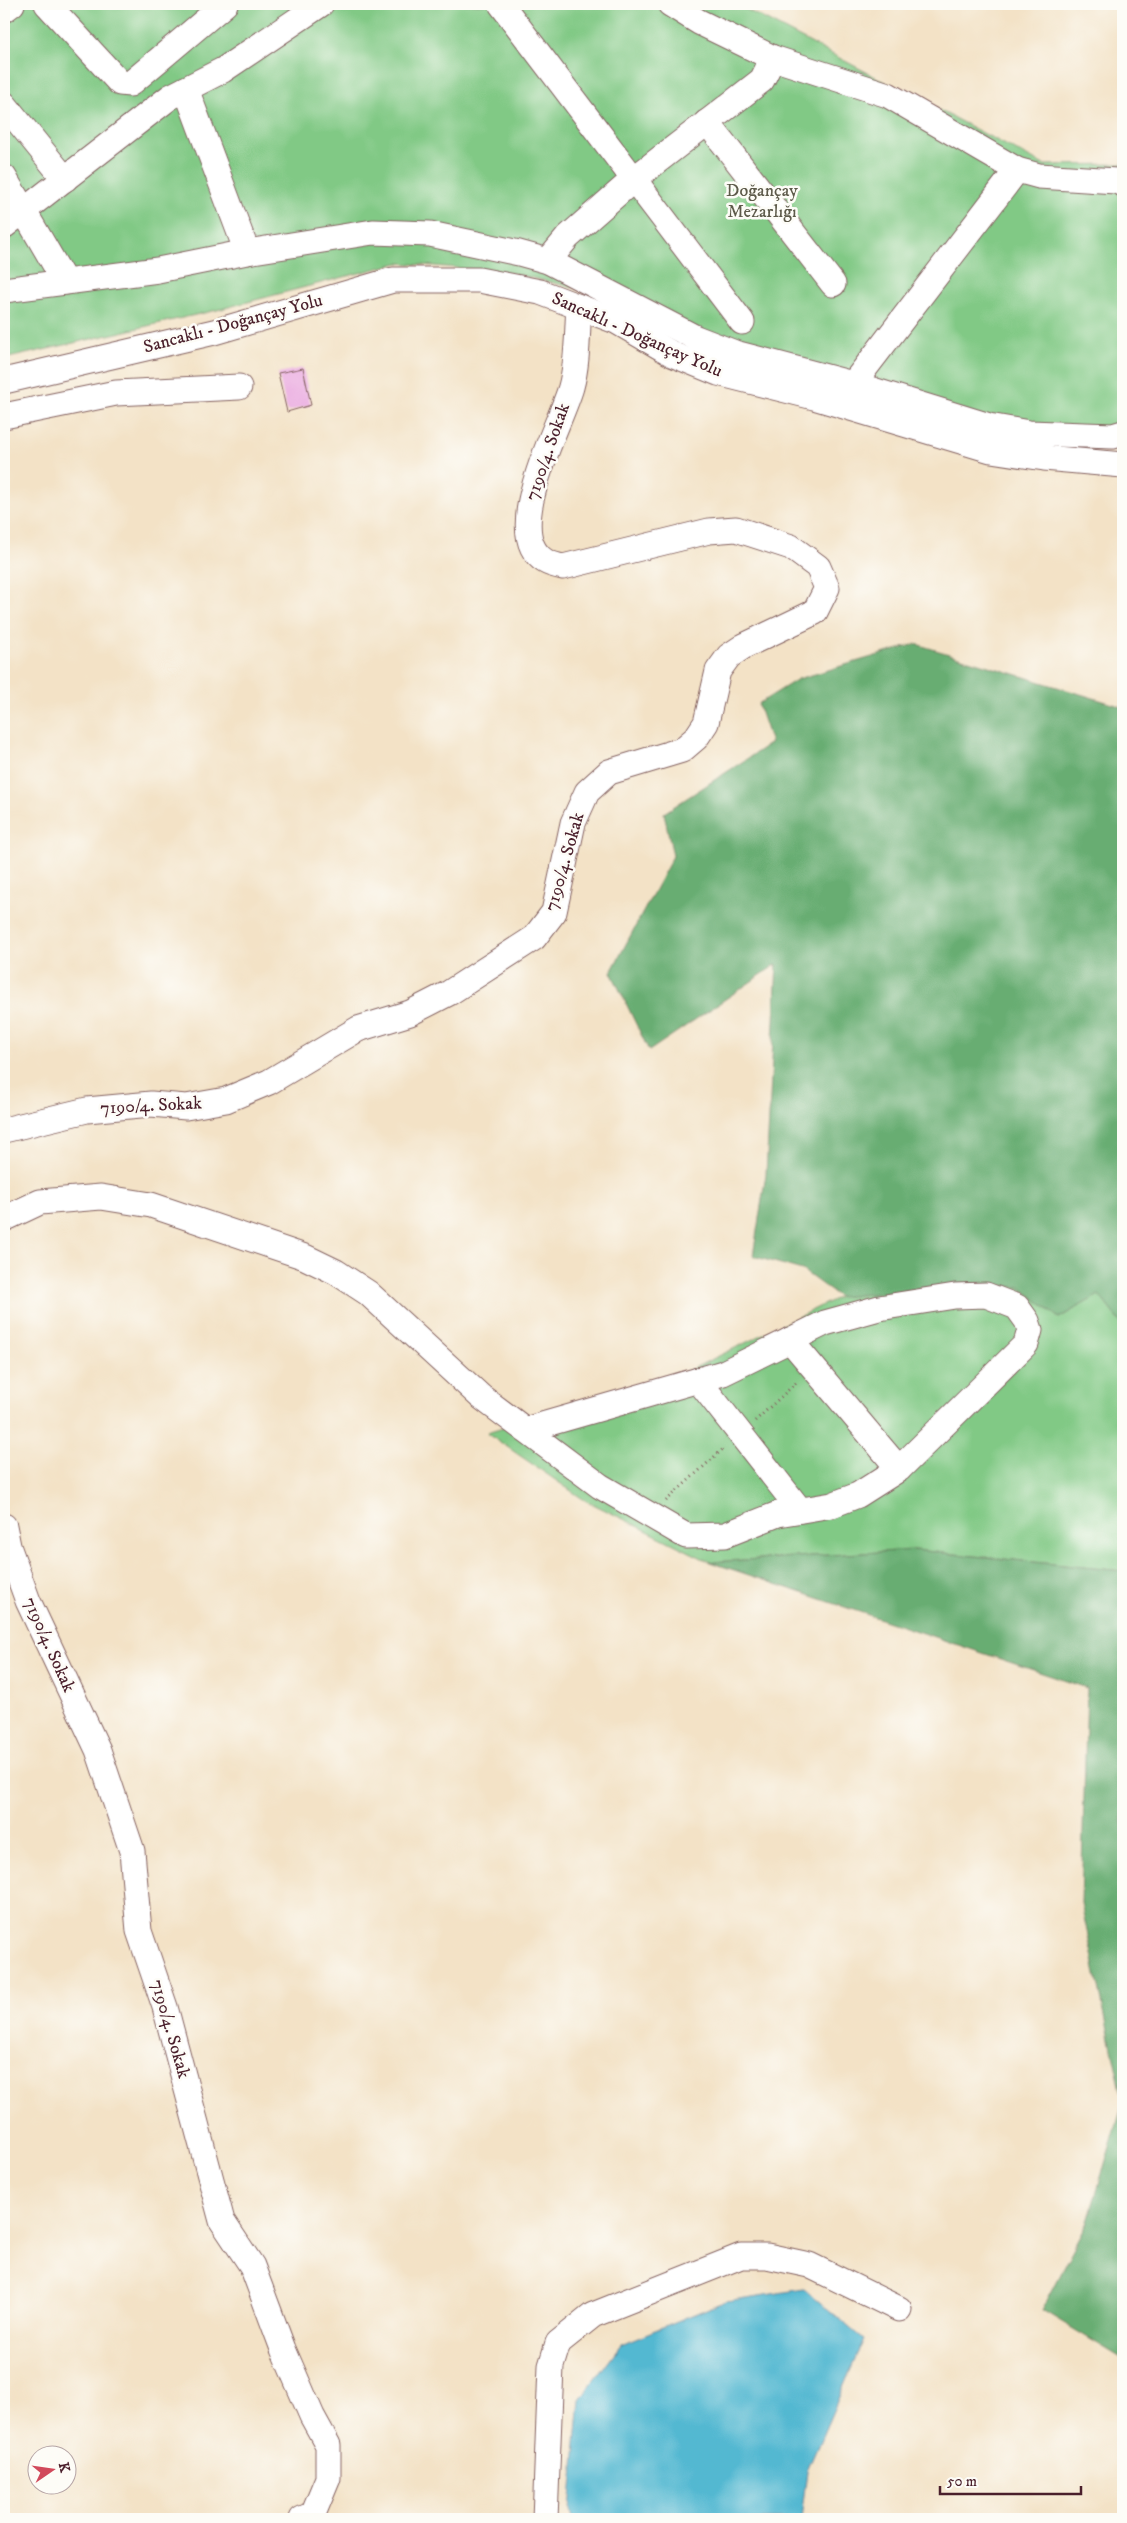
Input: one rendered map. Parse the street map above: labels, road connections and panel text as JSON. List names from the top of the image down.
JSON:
{
  "streets": {
    "street": ["Sancaklı - Doğançay Yolu", "7190/4. Sokak"]
  },
  "crossings": [
    ["Sancaklı - Doğançay Yolu", "7190/4. Sokak"]
  ],
  "parks": ["Doğançay Mezarlığı"],
  "scale_bar": "50 m",
  "north": "right"
}
